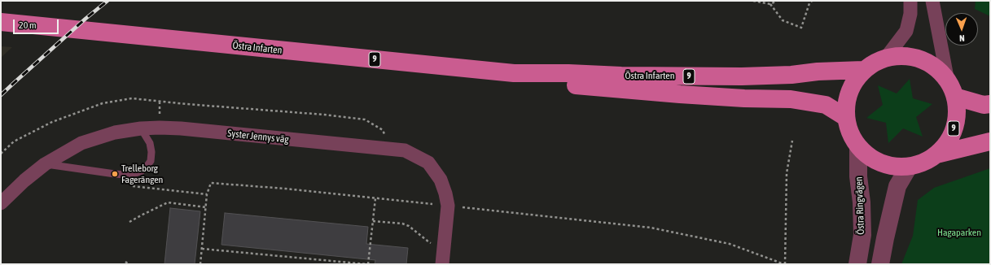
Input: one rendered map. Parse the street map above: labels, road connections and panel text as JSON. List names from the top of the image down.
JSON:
{
  "streets": {
    "main road": ["Östra Infarten", "9"],
    "street": ["Syster Jennys väg", "Östra Ringvägen"]
  },
  "crossings": [
    ["Östra Infarten", "9"],
    ["Östra Infarten", "Östra Ringvägen"],
    ["9", "Östra Ringvägen"]
  ],
  "parks": ["Hagaparken"],
  "places": ["Trelleborg Fagerängen"],
  "scale_bar": "20 m",
  "north": "bottom"
}
